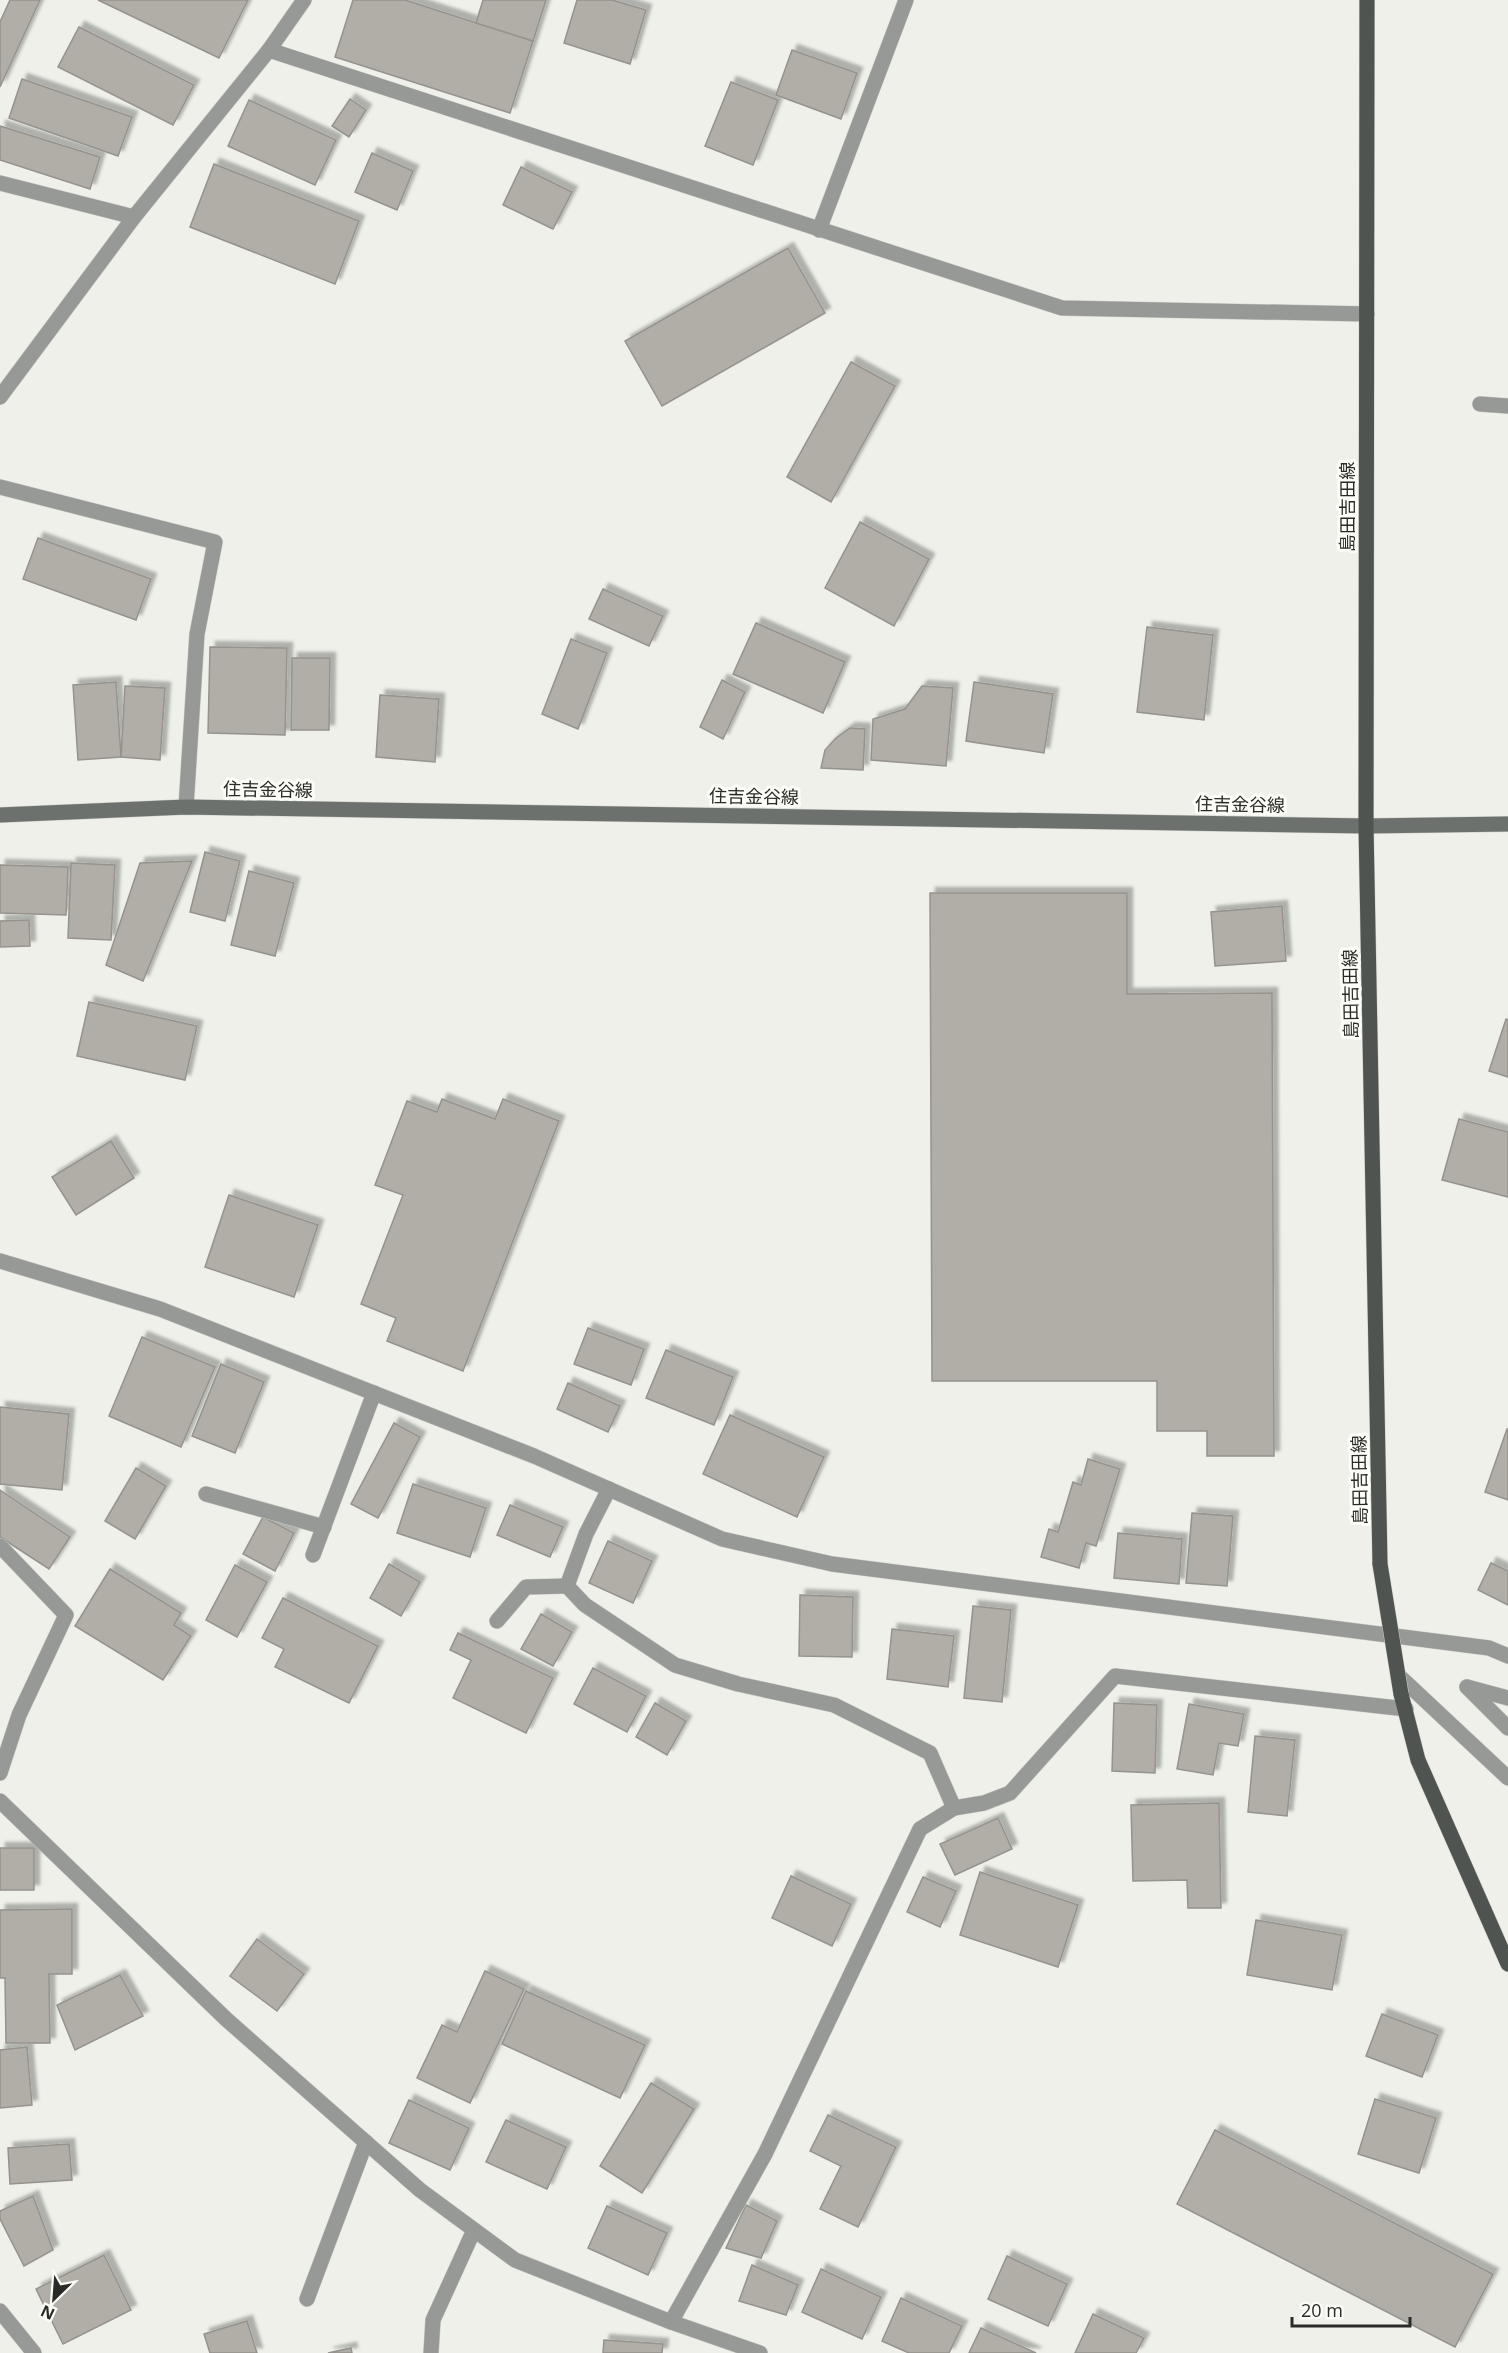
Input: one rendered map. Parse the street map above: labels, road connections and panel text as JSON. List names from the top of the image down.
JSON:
{
  "streets": {
    "main road": ["島田吉田線", "住吉金谷線"]
  },
  "crossings": [
    ["島田吉田線", "住吉金谷線"]
  ],
  "scale_bar": "20 m",
  "north": "bottom left"
}
